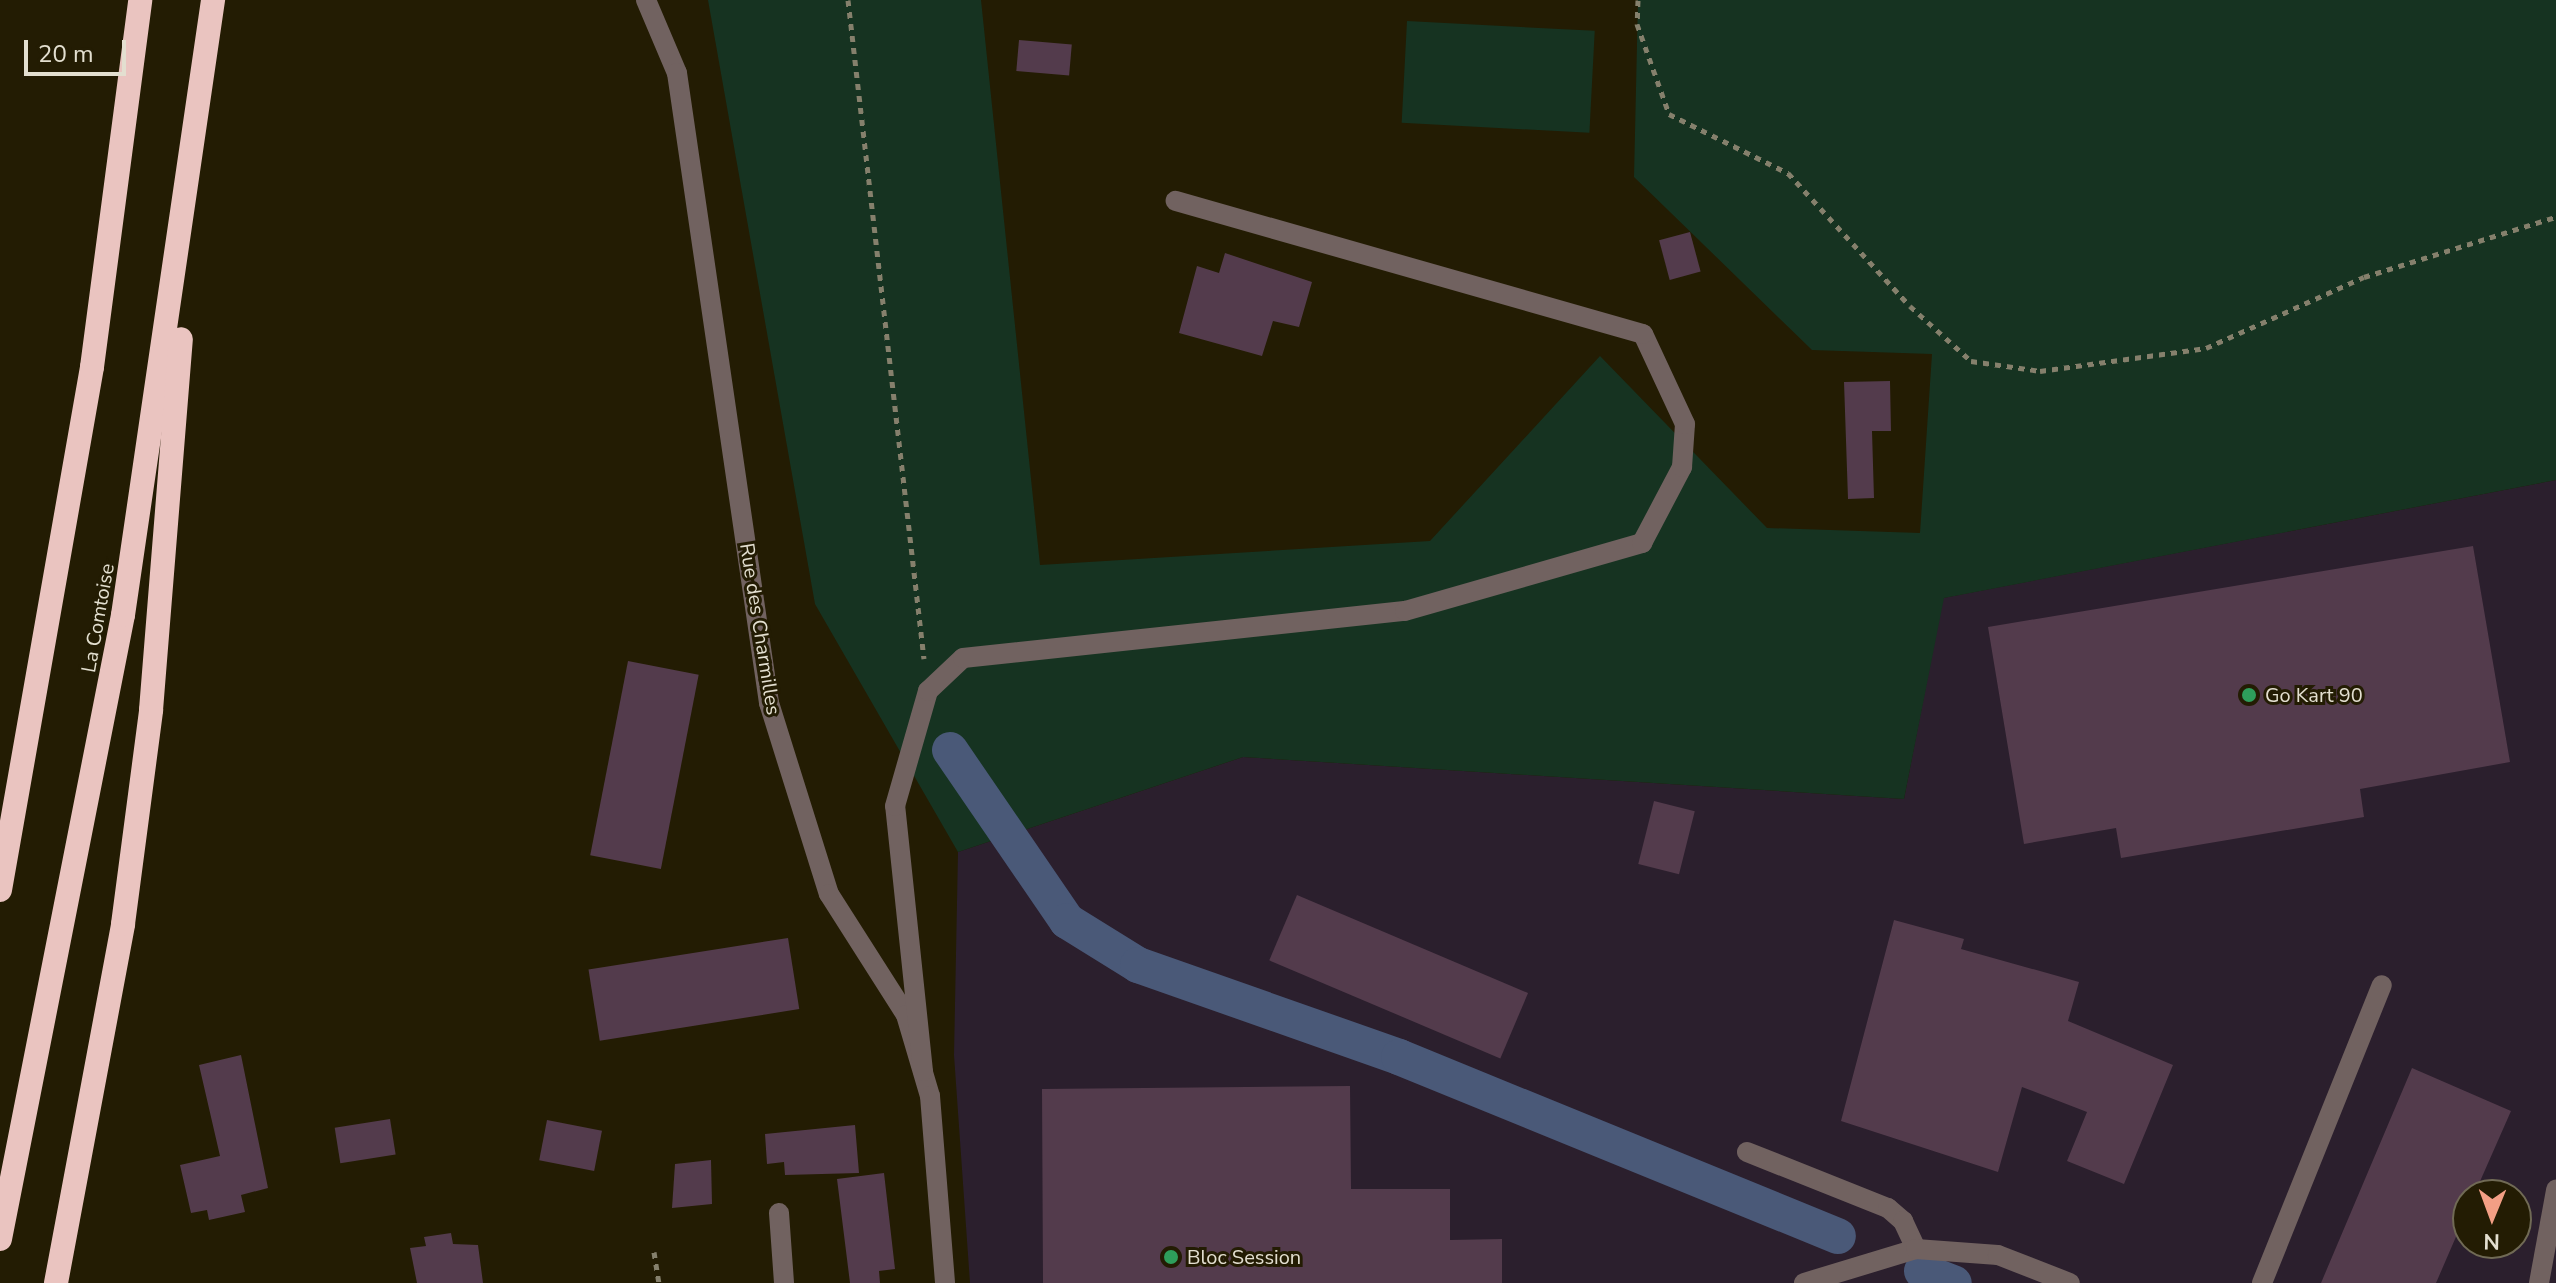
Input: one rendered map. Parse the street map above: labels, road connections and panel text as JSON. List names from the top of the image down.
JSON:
{
  "streets": {
    "highway": ["La Comtoise"],
    "street": ["Rue des Charmilles"]
  },
  "places": ["Go Kart 90", "Bloc Session"],
  "scale_bar": "20 m",
  "north": "bottom"
}
